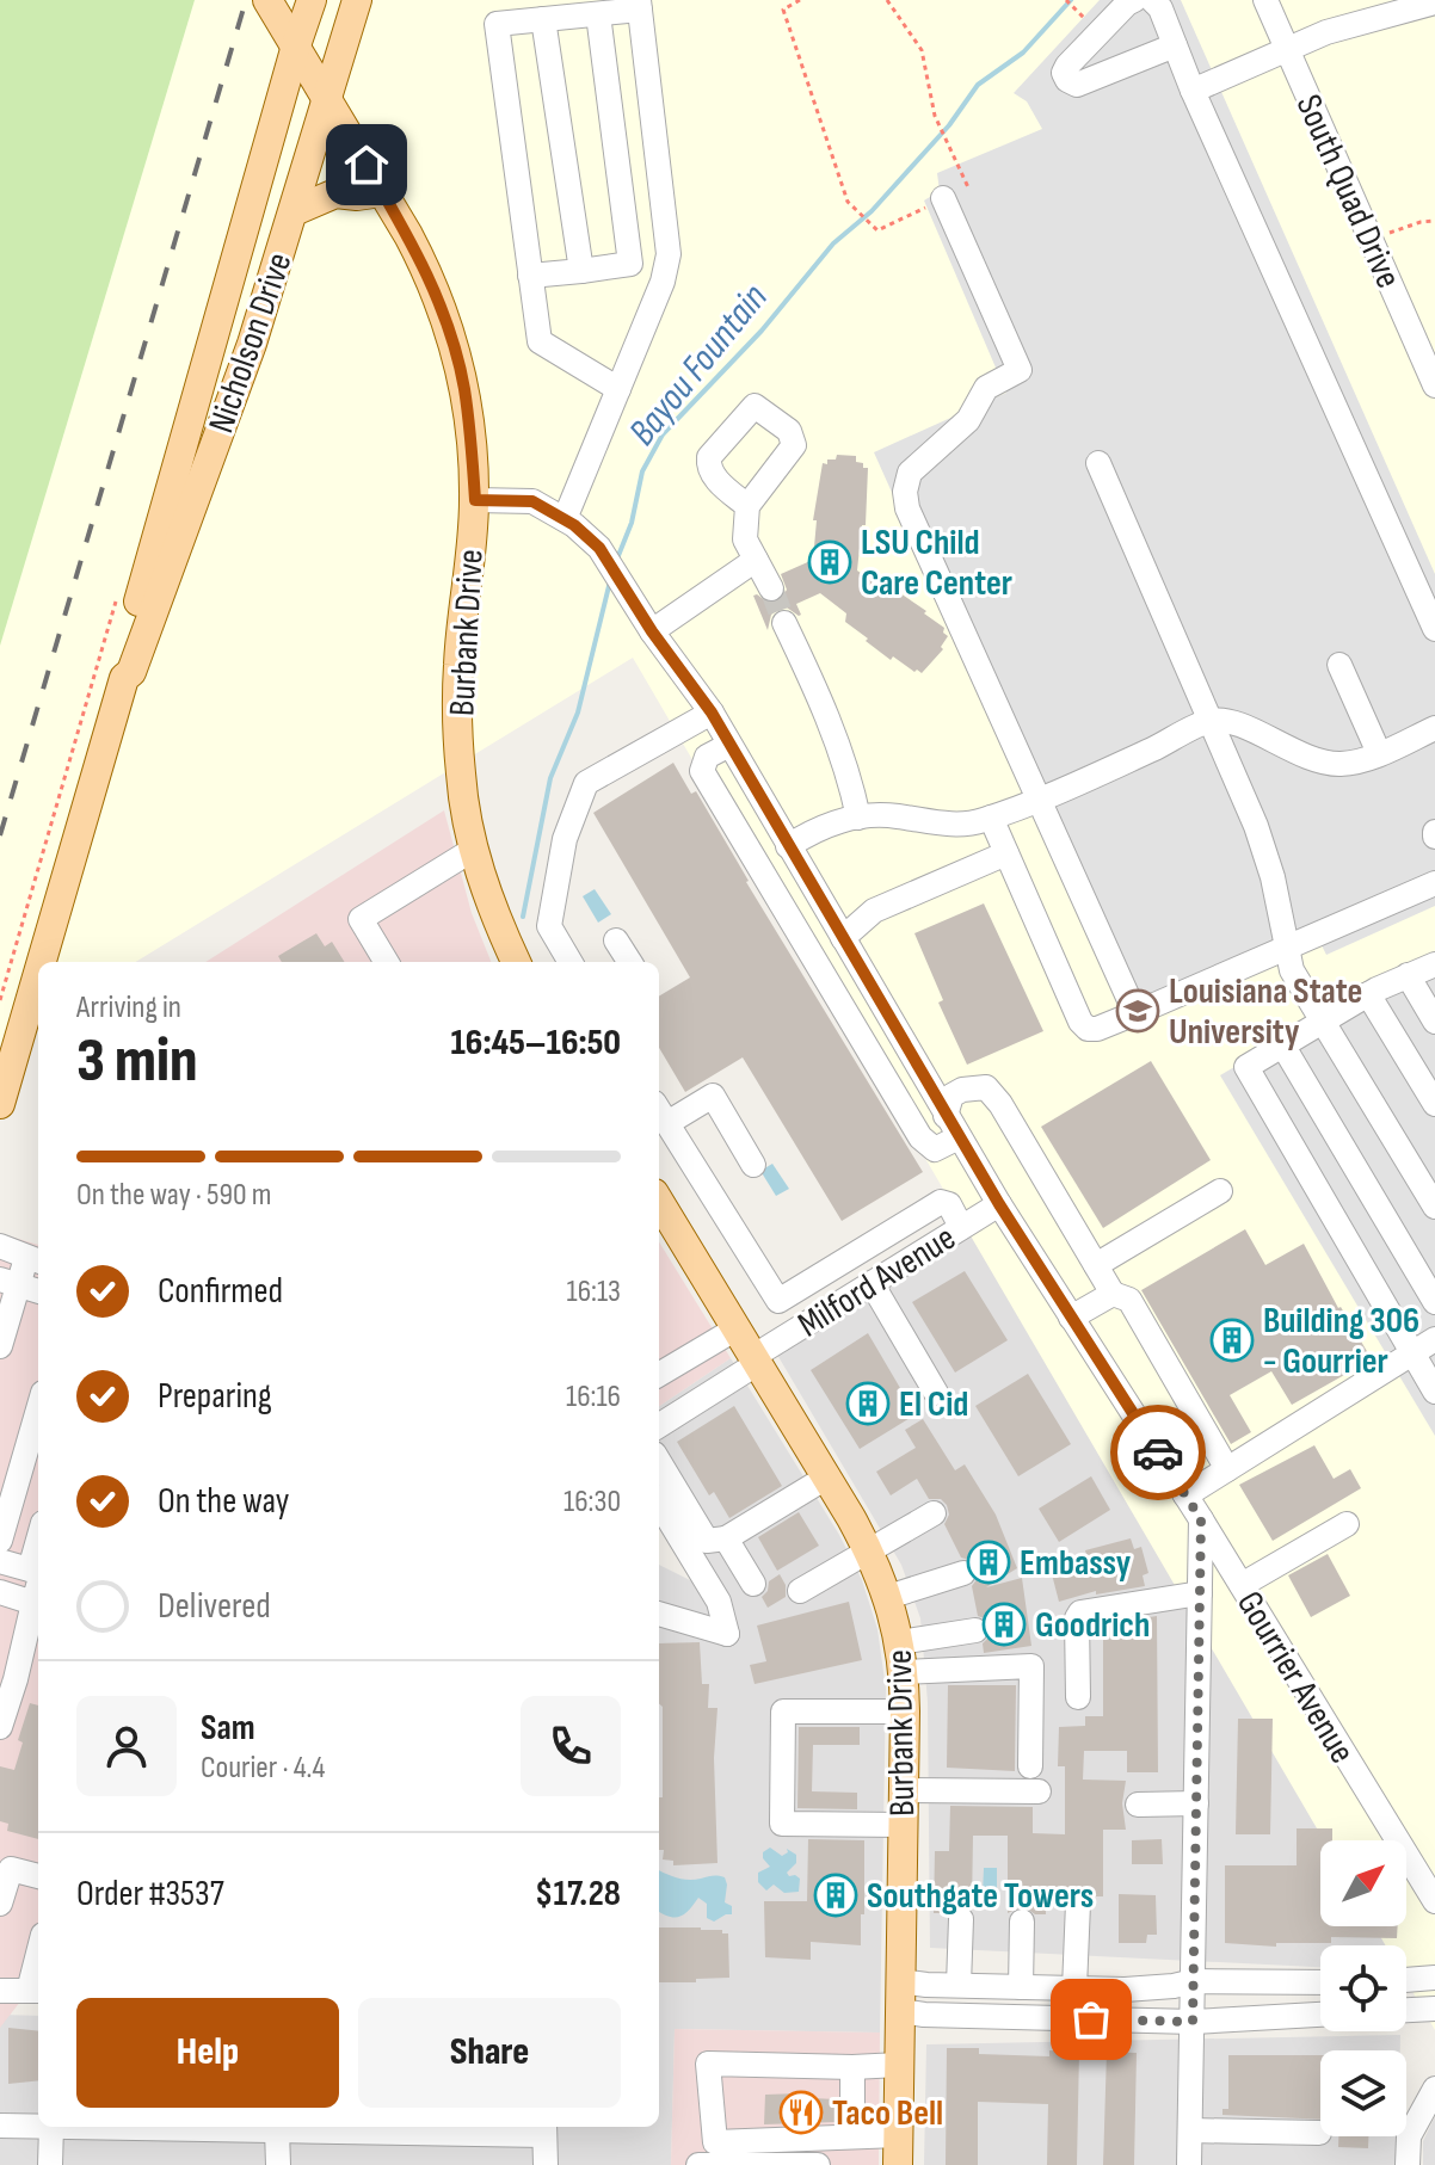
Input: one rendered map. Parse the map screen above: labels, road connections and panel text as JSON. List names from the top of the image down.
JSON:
{
  "streets": {
    "main road": ["Nicholson Drive", "Burbank Drive"],
    "street": ["South Quad Drive", "Milford Avenue", "Gourrier Avenue"]
  },
  "crossings": [
    ["Nicholson Drive", "Burbank Drive"],
    ["Burbank Drive", "Milford Avenue"],
    ["Burbank Drive", "Gourrier Avenue"],
    ["Milford Avenue", "Gourrier Avenue"]
  ],
  "water": ["Bayou Fountain"],
  "places": {
    "building": [
      "LSU Child Care Center",
      "Building 306 - Gourrier",
      "El Cid",
      "Embassy",
      "Goodrich",
      "Southgate Towers"
    ],
    "school or university": ["Louisiana State University"],
    "restaurant": ["Taco Bell"]
  },
  "north": "top right",
  "page": {
    "heading": ["3 min", "Arriving in", "16:45–16:50"],
    "panel": [
      "Sam",
      "Courier · 4.4",
      "Order #3537",
      "$17.28"
    ],
    "bar": "On the way · 590 m",
    "list": [
      ["Confirmed", "16:13"],
      ["Preparing", "16:16"],
      ["On the way", "16:30"],
      "Delivered"
    ],
    "buttons": ["Help", "Share"]
  }
}
